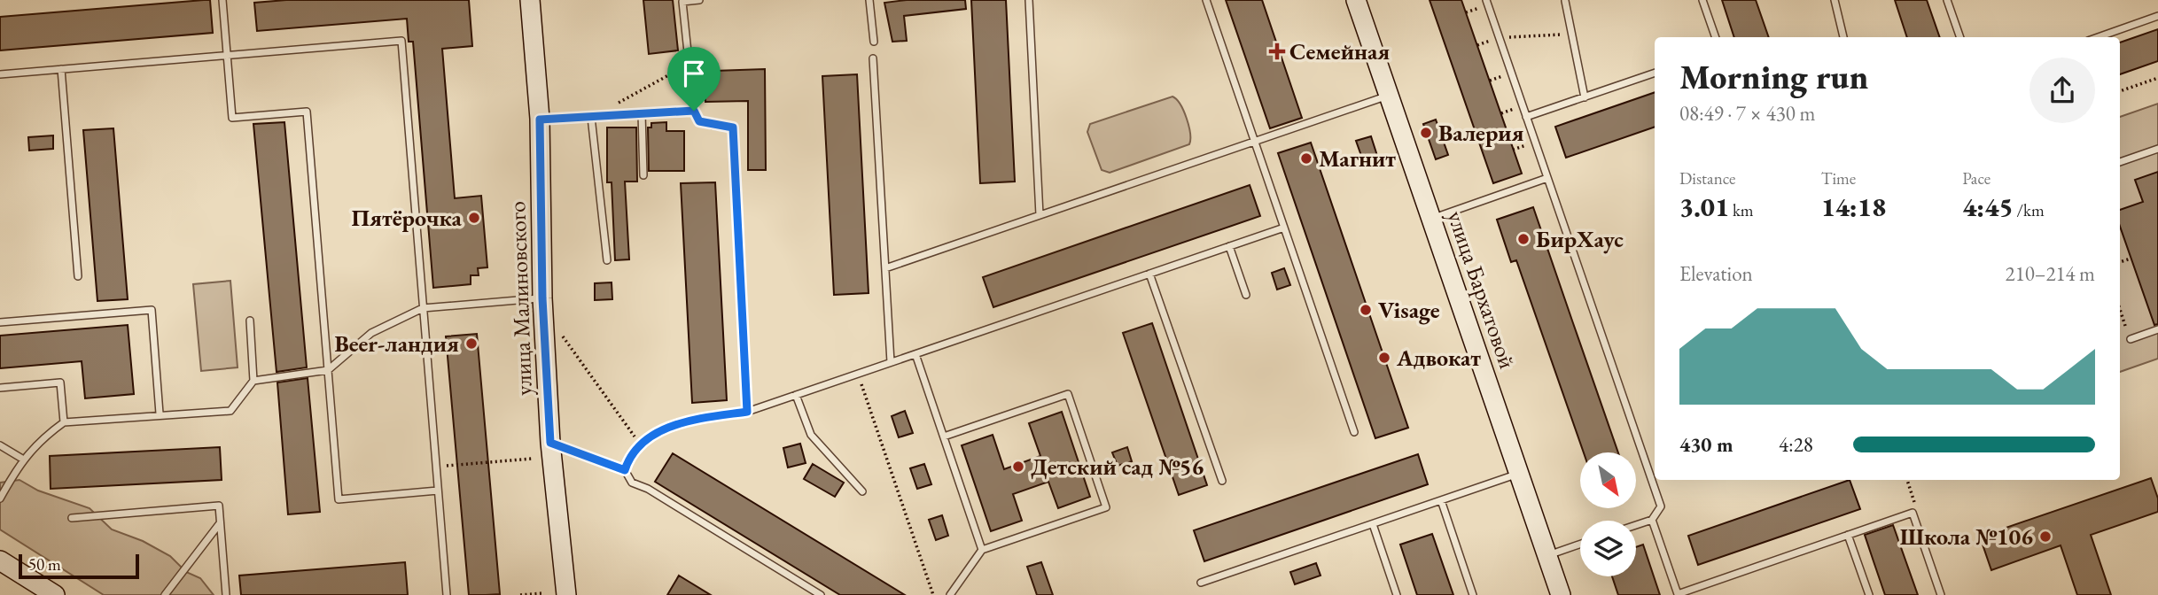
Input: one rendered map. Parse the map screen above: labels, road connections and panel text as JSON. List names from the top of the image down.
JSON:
{
  "streets": {
    "street": ["улица Бархатовой", "улица Малиновского"]
  },
  "places": {
    "health": ["Семейная"],
    "other": [
      "Валерия",
      "Магнит",
      "Пятёрочка",
      "БирХаус",
      "Visage",
      "Beer-ландия",
      "Адвокат",
      "Детский сад №56",
      "Школа №106"
    ]
  },
  "scale_bar": "50 m",
  "north": "bottom right",
  "page": {
    "heading": ["Morning run", "08:49 · 7 × 430 m"],
    "stats": [
      ["Distance", "3.01 km"],
      ["Time", "14:18"],
      ["Pace", "4:45 /km"]
    ],
    "chart": ["Elevation", "210–214 m"],
    "list": [
      {
        "name": "430 m",
        "note": "4:28"
      }
    ],
    "scale": "50 m"
  }
}
